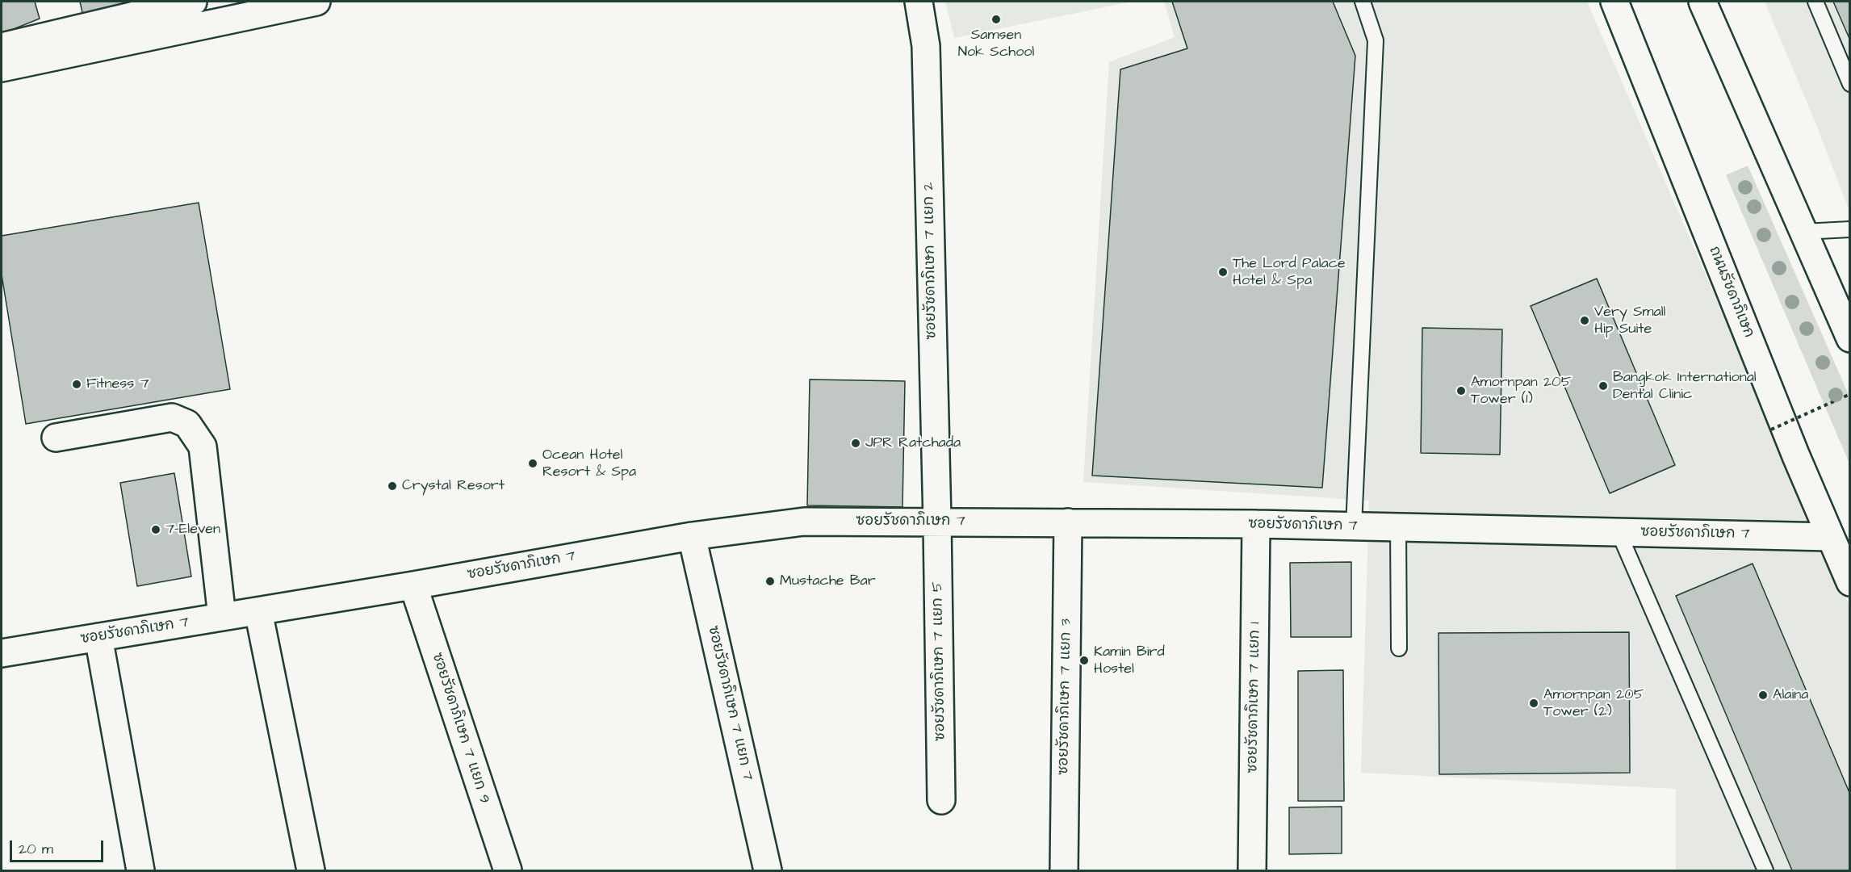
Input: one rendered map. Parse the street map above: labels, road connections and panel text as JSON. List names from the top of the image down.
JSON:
{
  "streets": {
    "street": [
      "ซอยรัชดาภิเษก 7 แยก 2",
      "ถนนรัชดาภิเษก",
      "ซอยรัชดาภิเษก 7",
      "ซอยรัชดาภิเษก 7 แยก 5",
      "ซอยรัชดาภิเษก 7 แยก 3",
      "ซอยรัชดาภิเษก 7 แยก 1",
      "ซอยรัชดาภิเษก 7 แยก 7",
      "ซอยรัชดาภิเษก 7 แยก 9"
    ]
  },
  "crossings": [
    ["ซอยรัชดาภิเษก 7 แยก 2", "ซอยรัชดาภิเษก 7"],
    ["ซอยรัชดาภิเษก 7 แยก 2", "ซอยรัชดาภิเษก 7 แยก 5"],
    ["ถนนรัชดาภิเษก", "ซอยรัชดาภิเษก 7"],
    ["ซอยรัชดาภิเษก 7", "ซอยรัชดาภิเษก 7 แยก 5"],
    ["ซอยรัชดาภิเษก 7", "ซอยรัชดาภิเษก 7 แยก 3"],
    ["ซอยรัชดาภิเษก 7", "ซอยรัชดาภิเษก 7 แยก 1"],
    ["ซอยรัชดาภิเษก 7", "ซอยรัชดาภิเษก 7 แยก 7"],
    ["ซอยรัชดาภิเษก 7", "ซอยรัชดาภิเษก 7 แยก 9"]
  ],
  "places": [
    "Samsen Nok School",
    "The Lord Palace Hotel & Spa",
    "Very Small Hip Suite",
    "Fitness 7",
    "Bangkok International Dental Clinic",
    "Amornpan 205 Tower (1)",
    "JPR Ratchada",
    "Ocean Hotel Resort & Spa",
    "Crystal Resort",
    "7-Eleven",
    "Mustache Bar",
    "Kamin Bird Hostel",
    "Alaina",
    "Amornpan 205 Tower (2)"
  ],
  "scale_bar": "20 m"
}
